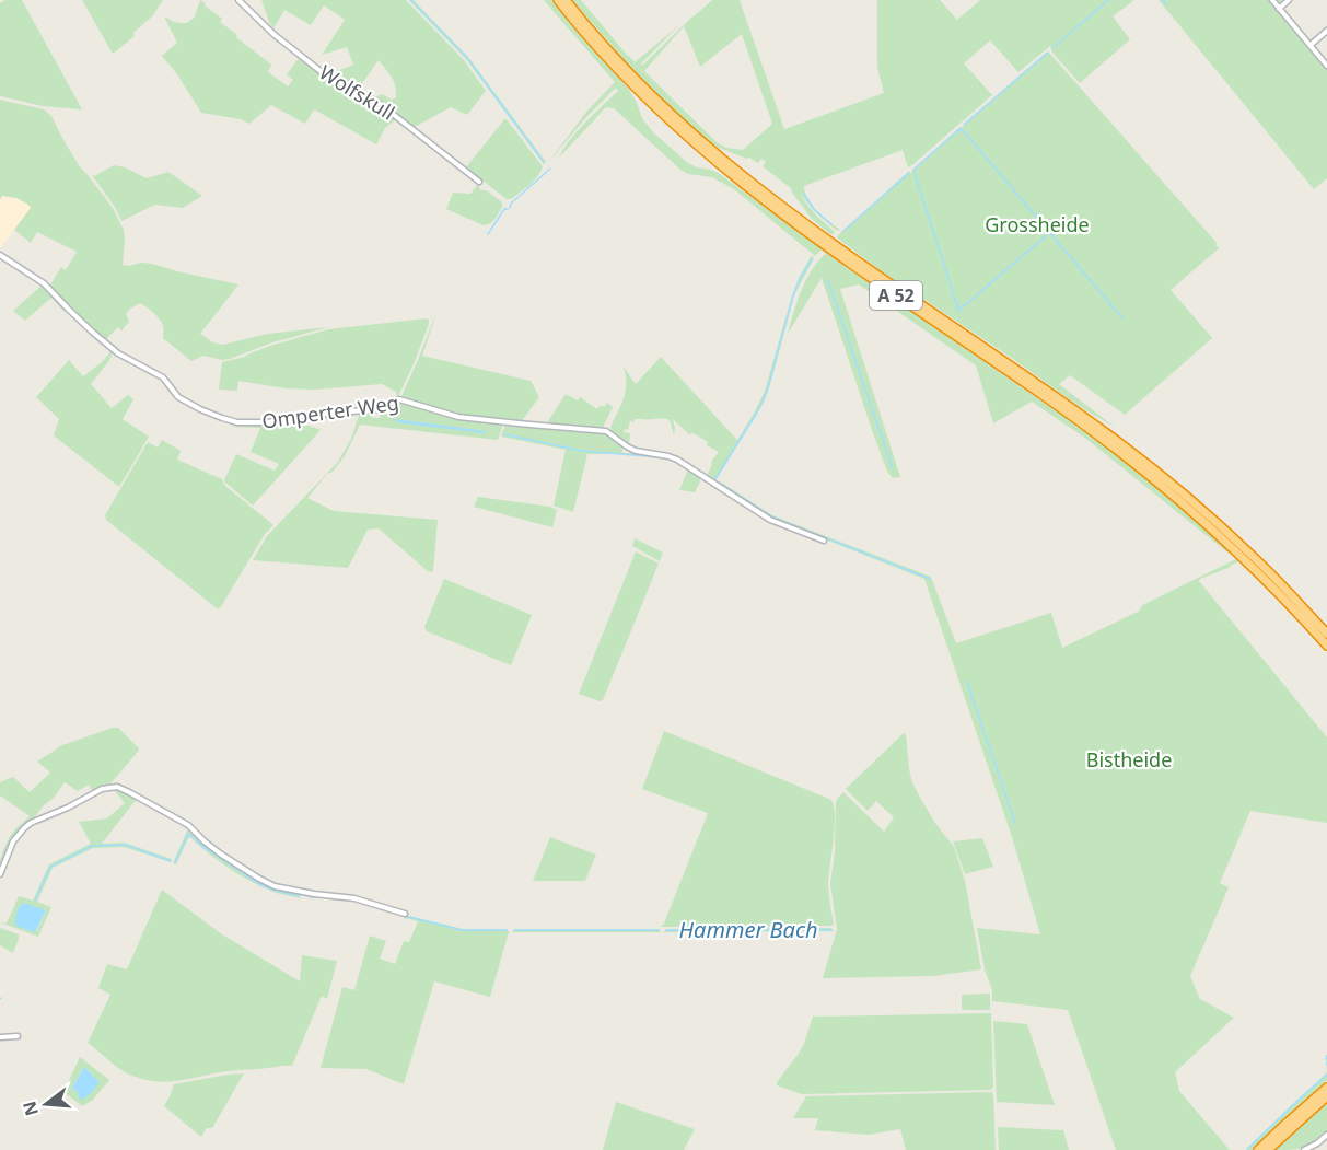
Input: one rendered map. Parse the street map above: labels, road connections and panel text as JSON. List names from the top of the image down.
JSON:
{
  "streets": {
    "highway": ["A 52"],
    "street": ["Wolfskull", "Omperter Weg"]
  },
  "water": ["Hammer Bach"],
  "parks": ["Grossheide", "Bistheide"],
  "north": "left"
}
